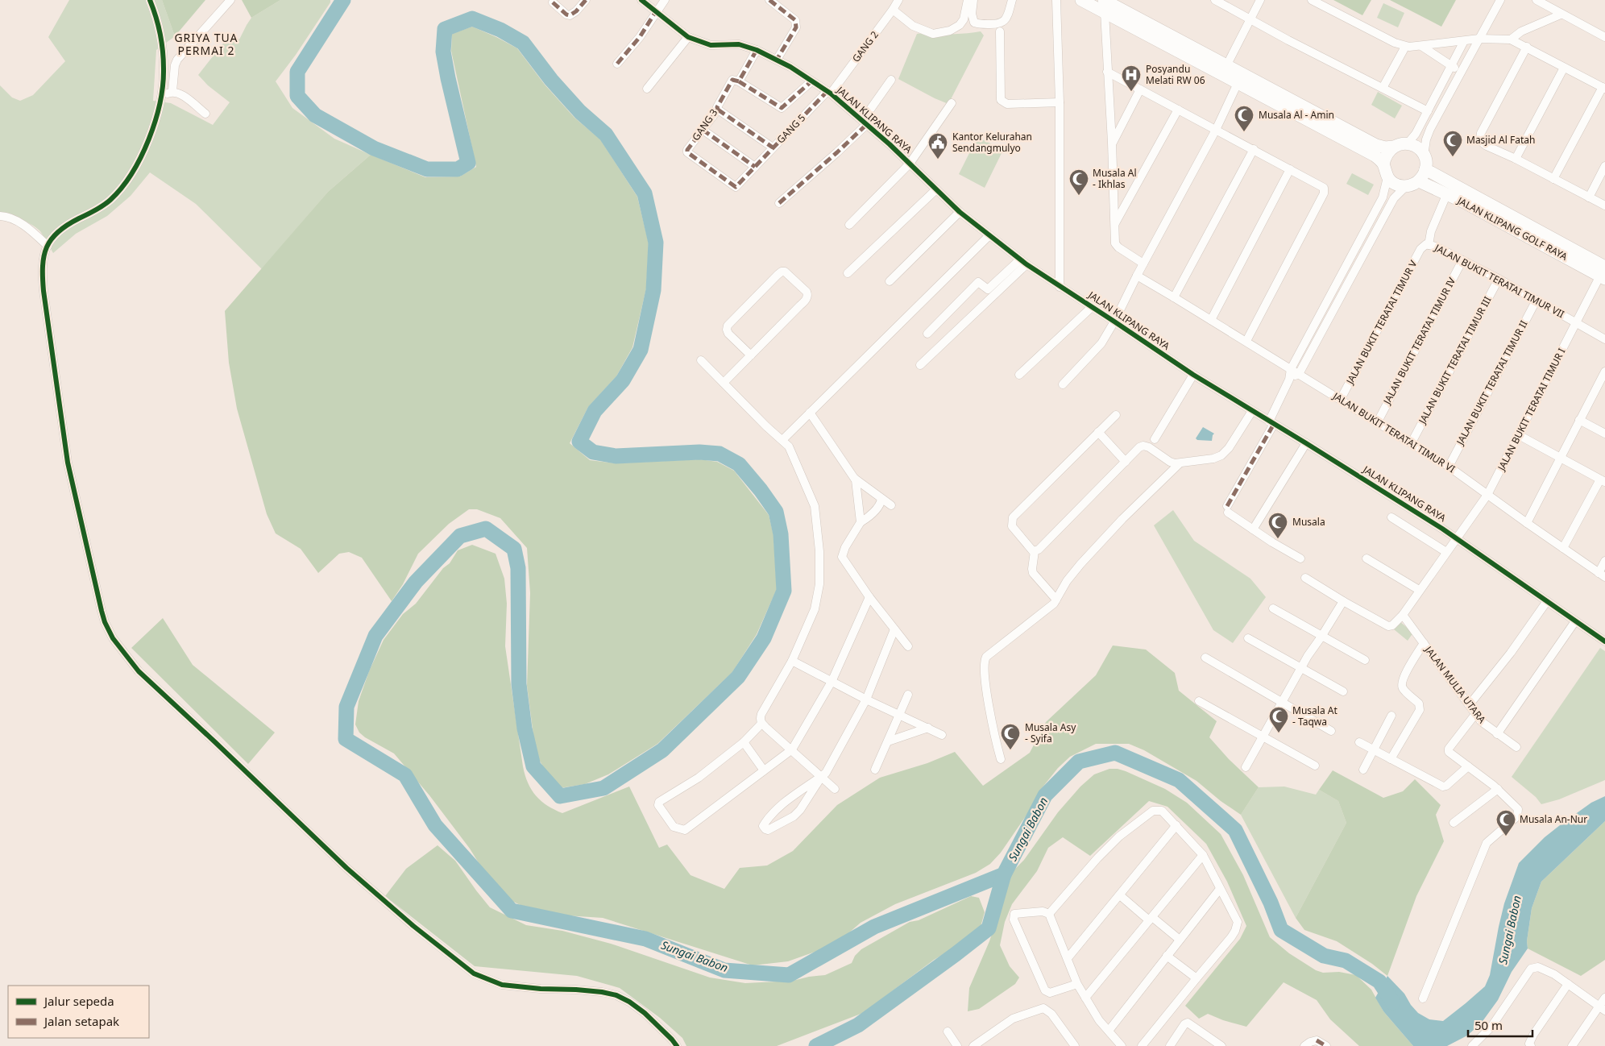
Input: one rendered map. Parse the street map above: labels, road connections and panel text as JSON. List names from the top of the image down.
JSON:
{
  "streets": {
    "main road": ["JALAN KLIPANG GOLF RAYA"],
    "street": [
      "GANG 2",
      "JALAN KLIPANG RAYA",
      "GANG 3",
      "GANG 5",
      "JALAN BUKIT TERATAI TIMUR VII",
      "JALAN BUKIT TERATAI TIMUR V",
      "JALAN BUKIT TERATAI TIMUR IV",
      "JALAN BUKIT TERATAI TIMUR III",
      "JALAN BUKIT TERATAI TIMUR II",
      "JALAN BUKIT TERATAI TIMUR I",
      "JALAN BUKIT TERATAI TIMUR VI",
      "JALAN MULIA UTARA"
    ]
  },
  "crossings": [
    ["GANG 2", "JALAN KLIPANG RAYA"],
    ["GANG 2", "GANG 5"],
    ["JALAN KLIPANG RAYA", "GANG 3"],
    ["JALAN KLIPANG RAYA", "GANG 5"],
    ["JALAN KLIPANG RAYA", "JALAN BUKIT TERATAI TIMUR I"],
    ["GANG 3", "GANG 5"],
    ["JALAN KLIPANG GOLF RAYA", "JALAN BUKIT TERATAI TIMUR V"],
    ["JALAN KLIPANG GOLF RAYA", "JALAN BUKIT TERATAI TIMUR I"],
    ["JALAN BUKIT TERATAI TIMUR VII", "JALAN BUKIT TERATAI TIMUR V"],
    ["JALAN BUKIT TERATAI TIMUR VII", "JALAN BUKIT TERATAI TIMUR IV"],
    ["JALAN BUKIT TERATAI TIMUR VII", "JALAN BUKIT TERATAI TIMUR III"],
    ["JALAN BUKIT TERATAI TIMUR VII", "JALAN BUKIT TERATAI TIMUR II"],
    ["JALAN BUKIT TERATAI TIMUR VII", "JALAN BUKIT TERATAI TIMUR I"],
    ["JALAN BUKIT TERATAI TIMUR V", "JALAN BUKIT TERATAI TIMUR VI"],
    ["JALAN BUKIT TERATAI TIMUR IV", "JALAN BUKIT TERATAI TIMUR VI"],
    ["JALAN BUKIT TERATAI TIMUR III", "JALAN BUKIT TERATAI TIMUR VI"],
    ["JALAN BUKIT TERATAI TIMUR II", "JALAN BUKIT TERATAI TIMUR VI"],
    ["JALAN BUKIT TERATAI TIMUR I", "JALAN BUKIT TERATAI TIMUR VI"],
    ["JALAN BUKIT TERATAI TIMUR I", "JALAN MULIA UTARA"]
  ],
  "districts": ["GRIYA TUA PERMAI 2"],
  "water": ["Sungai Babon"],
  "places": {
    "hospital": ["Posyandu Melati RW 06"],
    "mosque": [
      "Musala Al - Amin",
      "Masjid Al Fatah",
      "Musala Al - Ikhlas",
      "Musala",
      "Musala At - Taqwa",
      "Musala Asy - Syifa",
      "Musala An-Nur"
    ],
    "public building": ["Kantor Kelurahan Sendangmulyo"]
  },
  "legend": ["Jalur sepeda", "Jalan setapak"],
  "scale_bar": "50 m"
}
